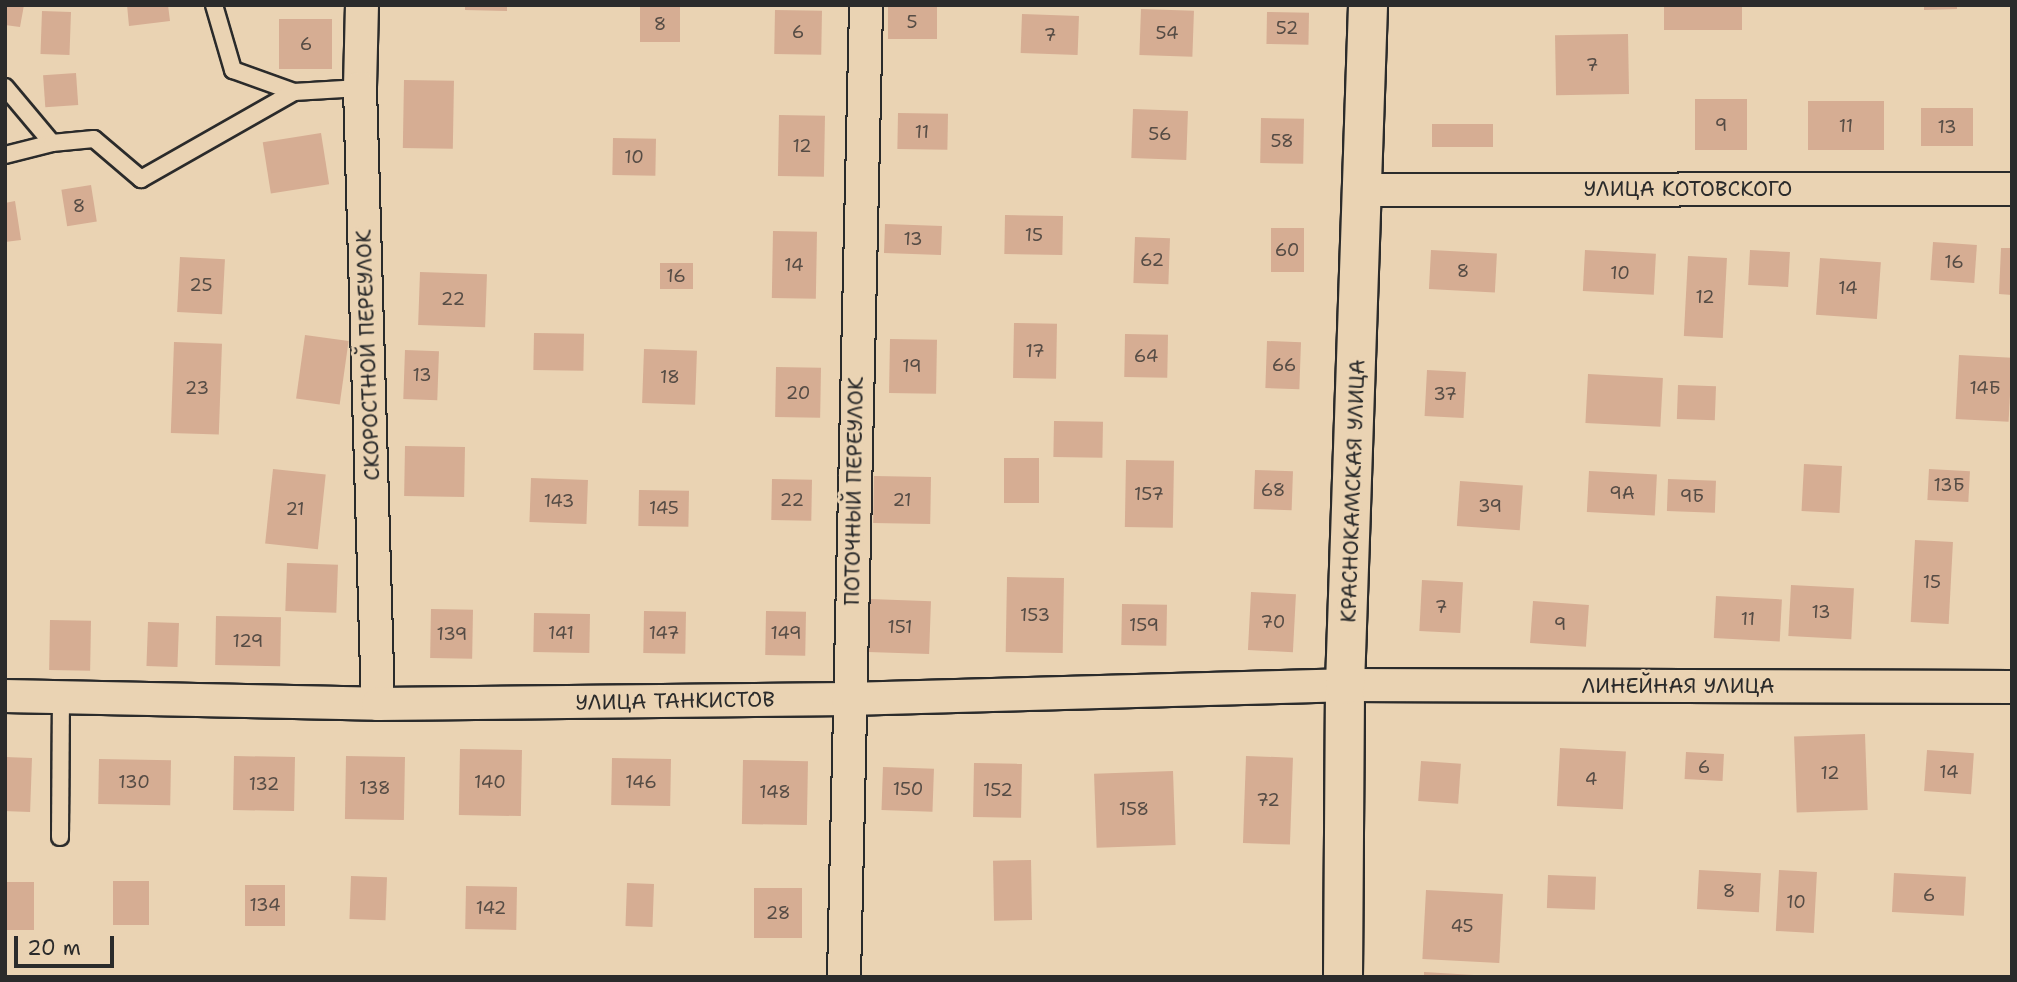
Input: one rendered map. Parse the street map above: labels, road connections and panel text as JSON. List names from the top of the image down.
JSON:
{
  "streets": {
    "street": [
      "УЛИЦА КОТОВСКОГО",
      "СКОРОСТНОЙ ПЕРЕУЛОК",
      "ПОТОЧНЫЙ ПЕРЕУЛОК",
      "КРАСНОКАМСКАЯ УЛИЦА",
      "ЛИНЕЙНАЯ УЛИЦА",
      "УЛИЦА ТАНКИСТОВ"
    ]
  },
  "crossings": [
    ["УЛИЦА КОТОВСКОГО", "КРАСНОКАМСКАЯ УЛИЦА"],
    ["СКОРОСТНОЙ ПЕРЕУЛОК", "УЛИЦА ТАНКИСТОВ"],
    ["ПОТОЧНЫЙ ПЕРЕУЛОК", "УЛИЦА ТАНКИСТОВ"],
    ["КРАСНОКАМСКАЯ УЛИЦА", "ЛИНЕЙНАЯ УЛИЦА"],
    ["КРАСНОКАМСКАЯ УЛИЦА", "УЛИЦА ТАНКИСТОВ"],
    ["ЛИНЕЙНАЯ УЛИЦА", "УЛИЦА ТАНКИСТОВ"]
  ],
  "house_numbers": [
    "5",
    "8",
    "52",
    "6",
    "54",
    "7",
    "6",
    "7",
    "9",
    "11",
    "13",
    "11",
    "56",
    "58",
    "12",
    "10",
    "8",
    "15",
    "13",
    "60",
    "62",
    "16",
    "14",
    "8",
    "10",
    "16",
    "25",
    "14",
    "12",
    "22",
    "17",
    "64",
    "66",
    "19",
    "13",
    "18",
    "23",
    "14Б",
    "20",
    "37",
    "13Б",
    "68",
    "9А",
    "157",
    "9Б",
    "22",
    "21",
    "143",
    "39",
    "145",
    "21",
    "15",
    "7",
    "13",
    "153",
    "11",
    "70",
    "9",
    "159",
    "151",
    "141",
    "147",
    "149",
    "139",
    "129",
    "6",
    "14",
    "12",
    "4",
    "130",
    "140",
    "146",
    "132",
    "138",
    "150",
    "152",
    "148",
    "72",
    "158",
    "8",
    "6",
    "10",
    "134",
    "142",
    "28",
    "45"
  ],
  "scale_bar": "20 m"
}
